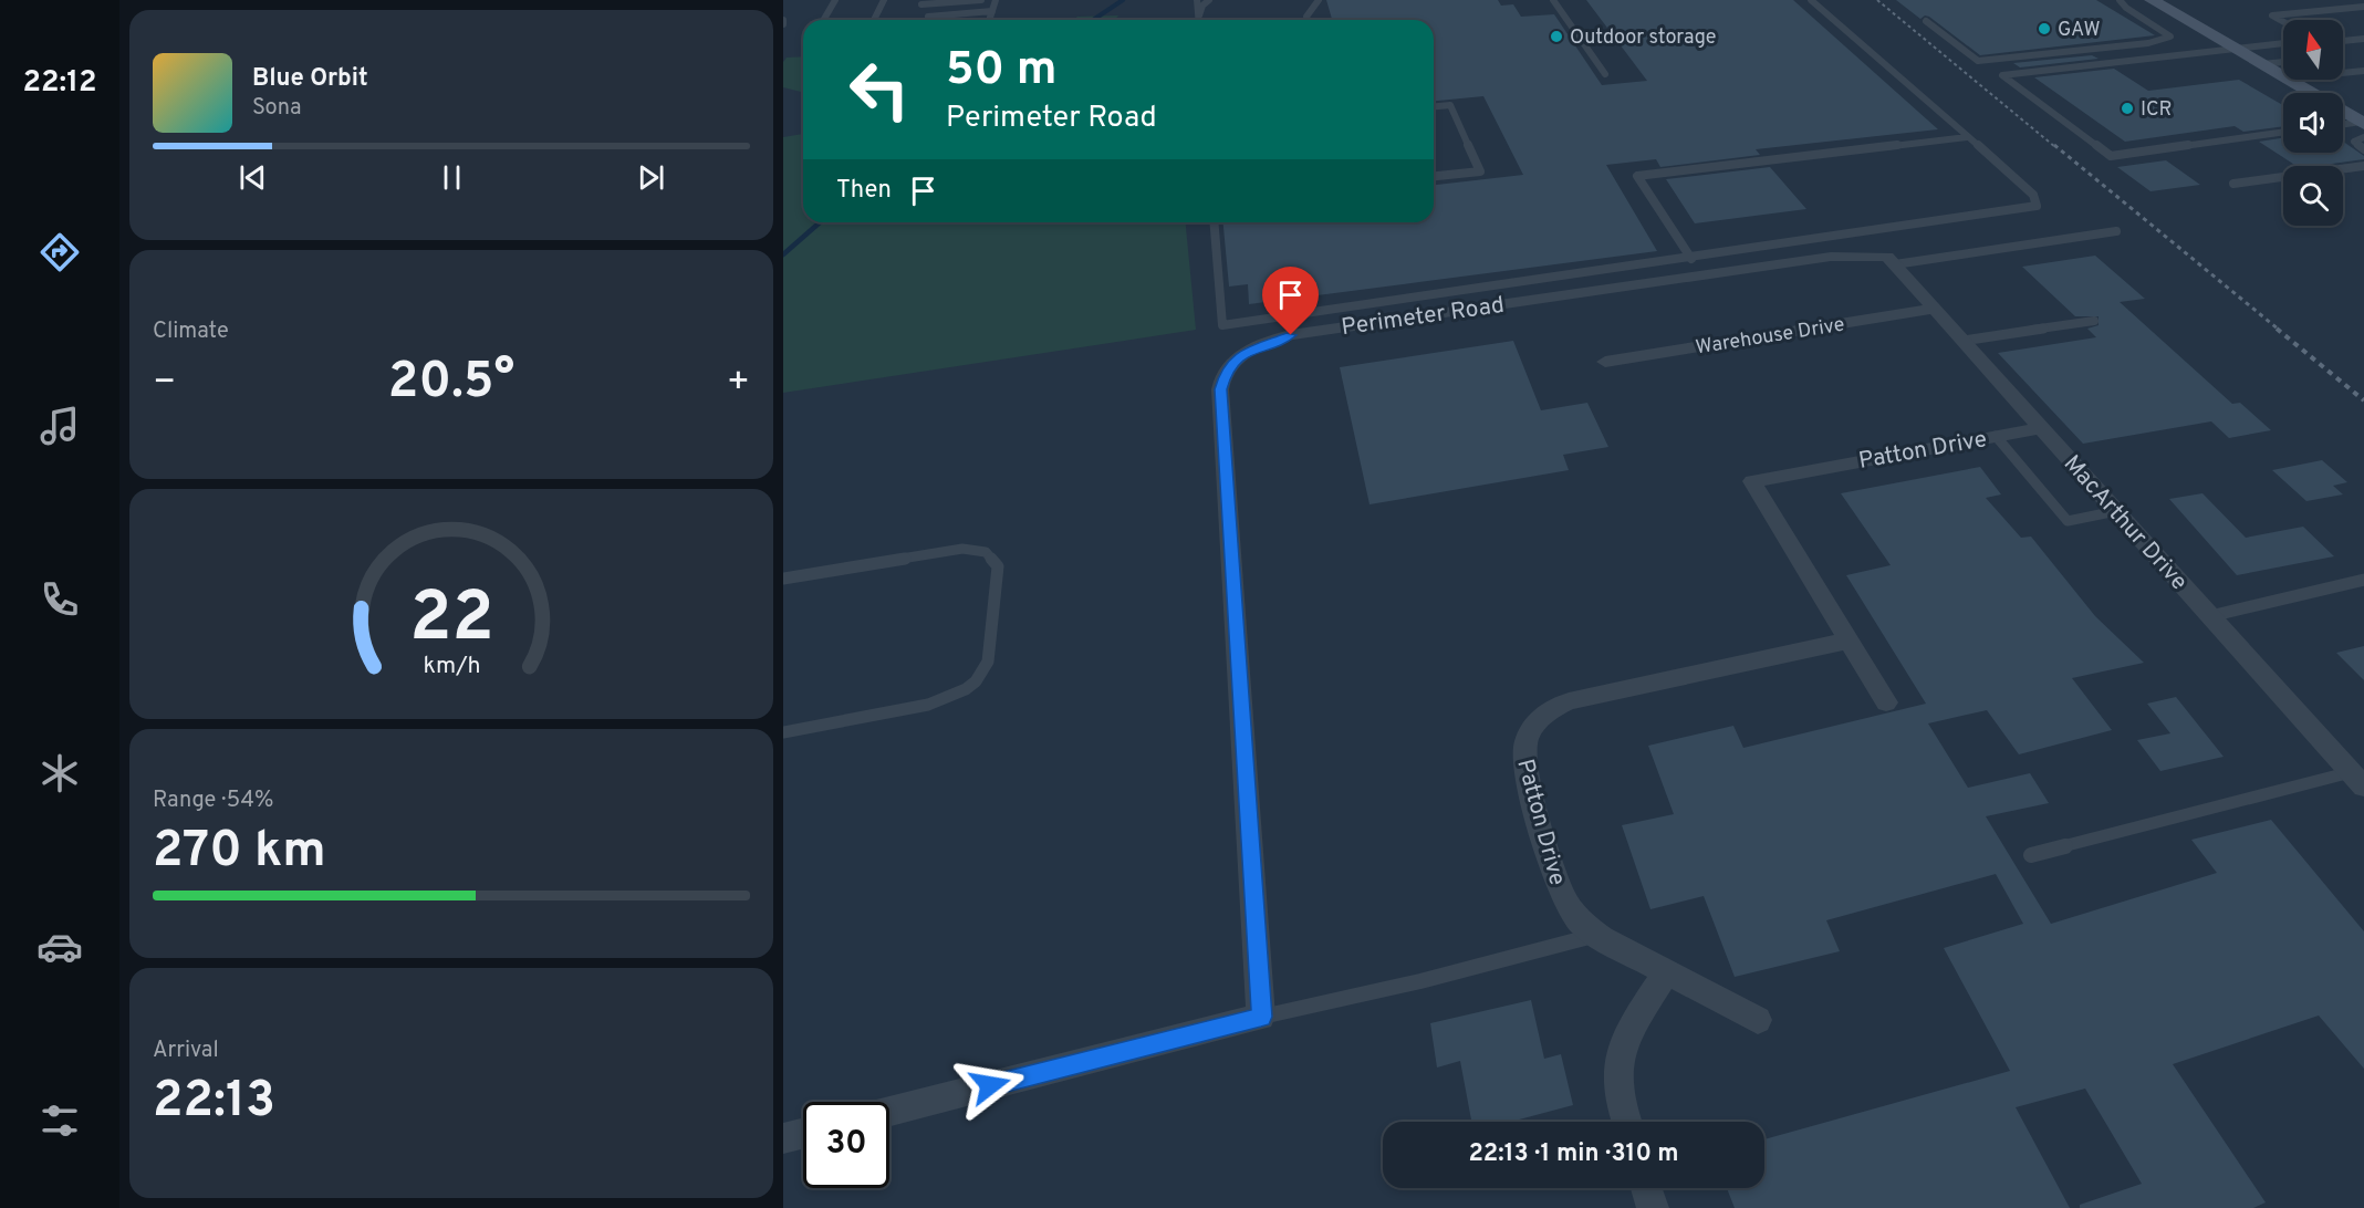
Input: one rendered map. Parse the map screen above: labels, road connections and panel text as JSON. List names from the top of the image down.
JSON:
{
  "streets": {
    "street": [
      "Perimeter Road",
      "Warehouse Drive",
      "Patton Drive",
      "MacArthur Drive"
    ]
  },
  "crossings": [
    ["Perimeter Road", "MacArthur Drive"],
    ["Warehouse Drive", "MacArthur Drive"],
    ["Patton Drive", "MacArthur Drive"]
  ],
  "places": ["GAW", "Outdoor storage", "ICR"],
  "north": "top",
  "page": {
    "tabs": "22:12",
    "turn": ["50 m", "Perimeter Road"],
    "song": ["Blue Orbit", "Sona"],
    "then": "Then",
    "tile": [
      "Climate",
      ["Range · 54%", "270 km"],
      ["Arrival", "22:13"]
    ],
    "heat": ["−", "20.5°", "+"],
    "limit": "30",
    "trip": "22:13 · 1 min · 310 m",
    "gauge": ["22", "km/h"]
  }
}
